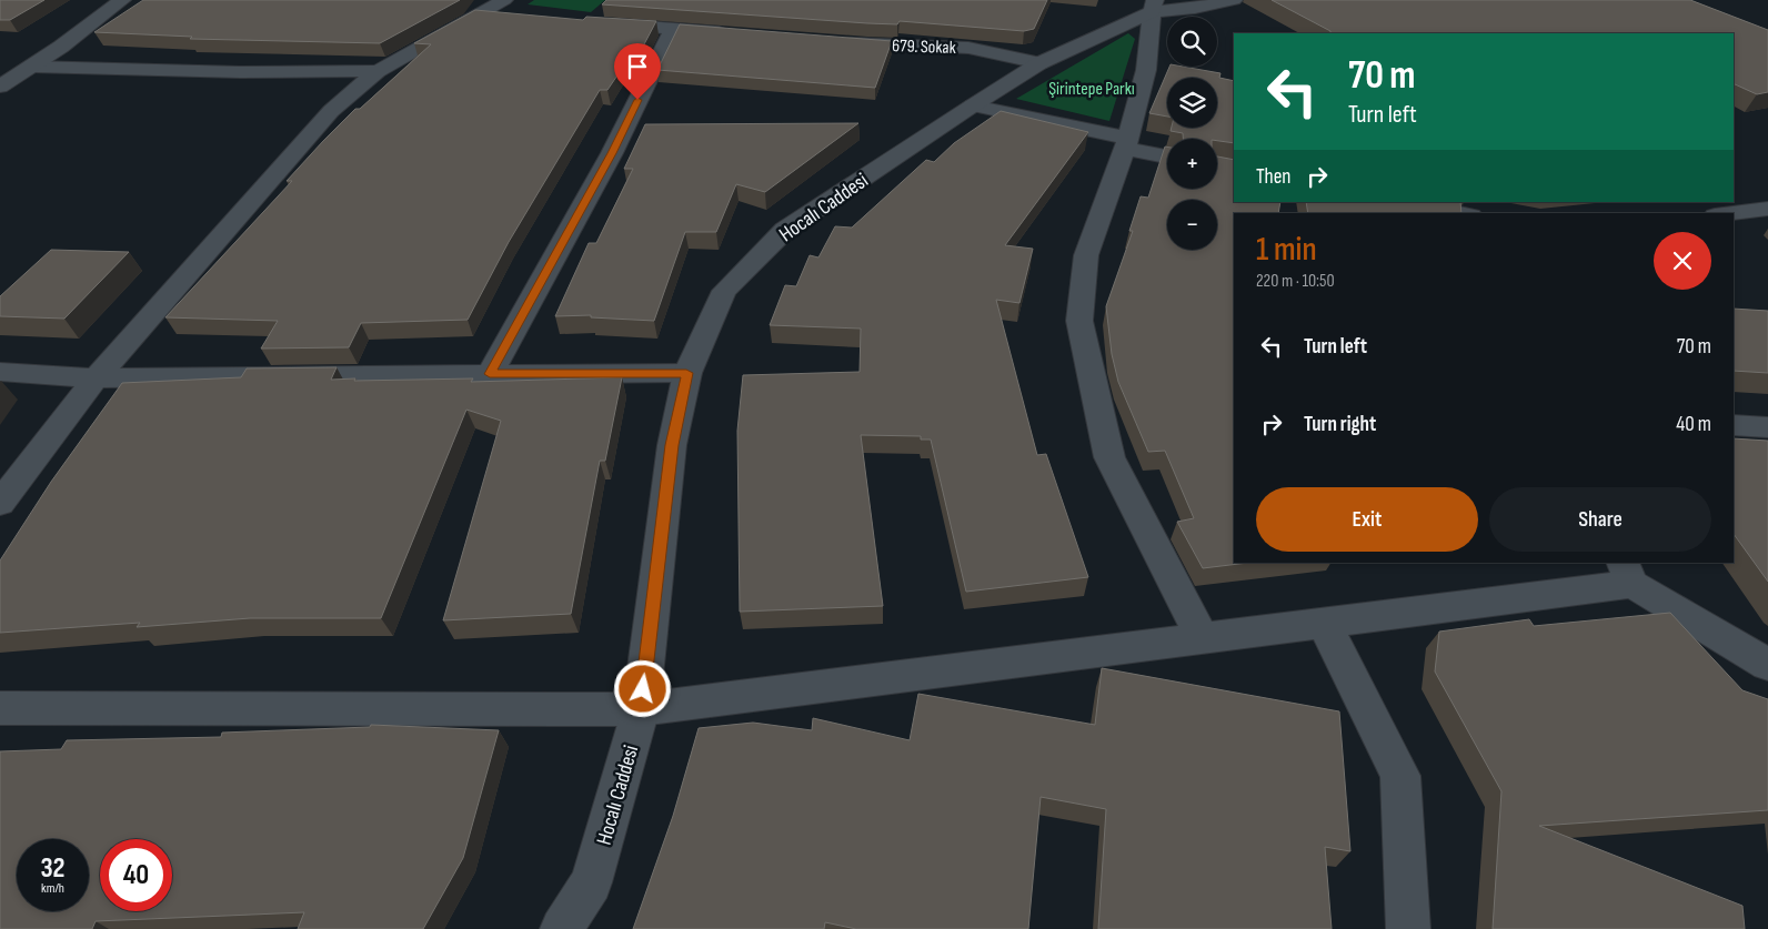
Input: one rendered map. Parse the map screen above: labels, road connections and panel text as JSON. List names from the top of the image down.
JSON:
{
  "streets": {
    "street": ["679. Sokak", "Hocalı Caddesi"]
  },
  "crossings": [
    ["679. Sokak", "Hocalı Caddesi"]
  ],
  "parks": ["Şirintepe Parkı"],
  "page": {
    "map_buttons": ["+", "−"],
    "turn": ["70 m", "Turn left"],
    "then": "Then",
    "heading": ["1 min", "220 m · 10:50"],
    "list": [
      {
        "name": "Turn left",
        "value": "70 m"
      },
      {
        "name": "Turn right",
        "value": "40 m"
      }
    ],
    "buttons": ["Exit", "Share"],
    "speed": "32 km/h",
    "limit": "40"
  }
}
